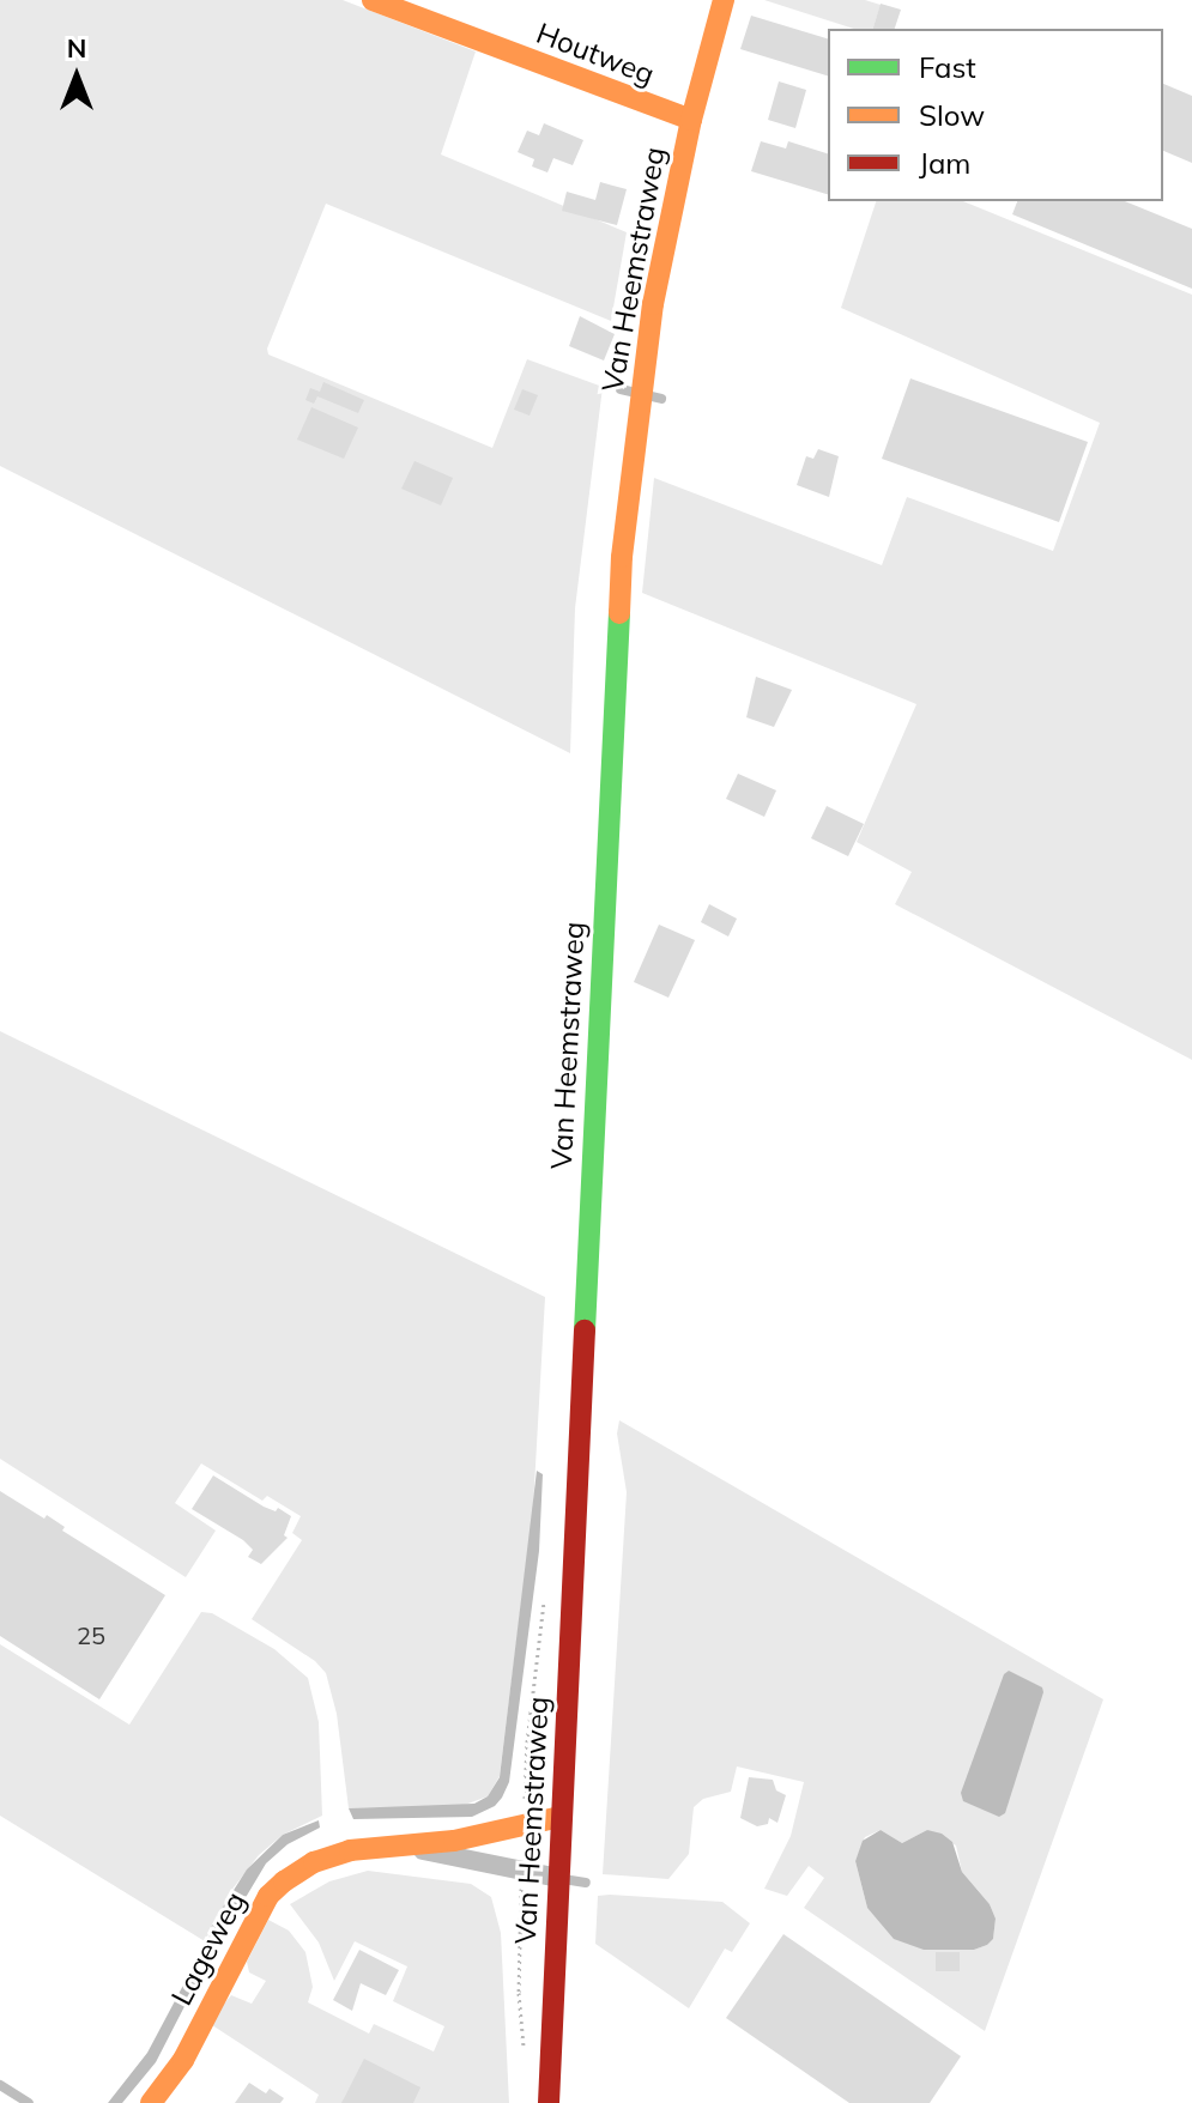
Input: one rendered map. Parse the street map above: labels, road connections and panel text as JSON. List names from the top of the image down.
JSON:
{
  "streets": {
    "main road": ["Houtweg", "Van Heemstraweg", "Lageweg"]
  },
  "crossings": [
    ["Houtweg", "Van Heemstraweg"],
    ["Van Heemstraweg", "Lageweg"]
  ],
  "house_numbers": ["25"],
  "legend": ["Fast", "Slow", "Jam"],
  "north": "top"
}
